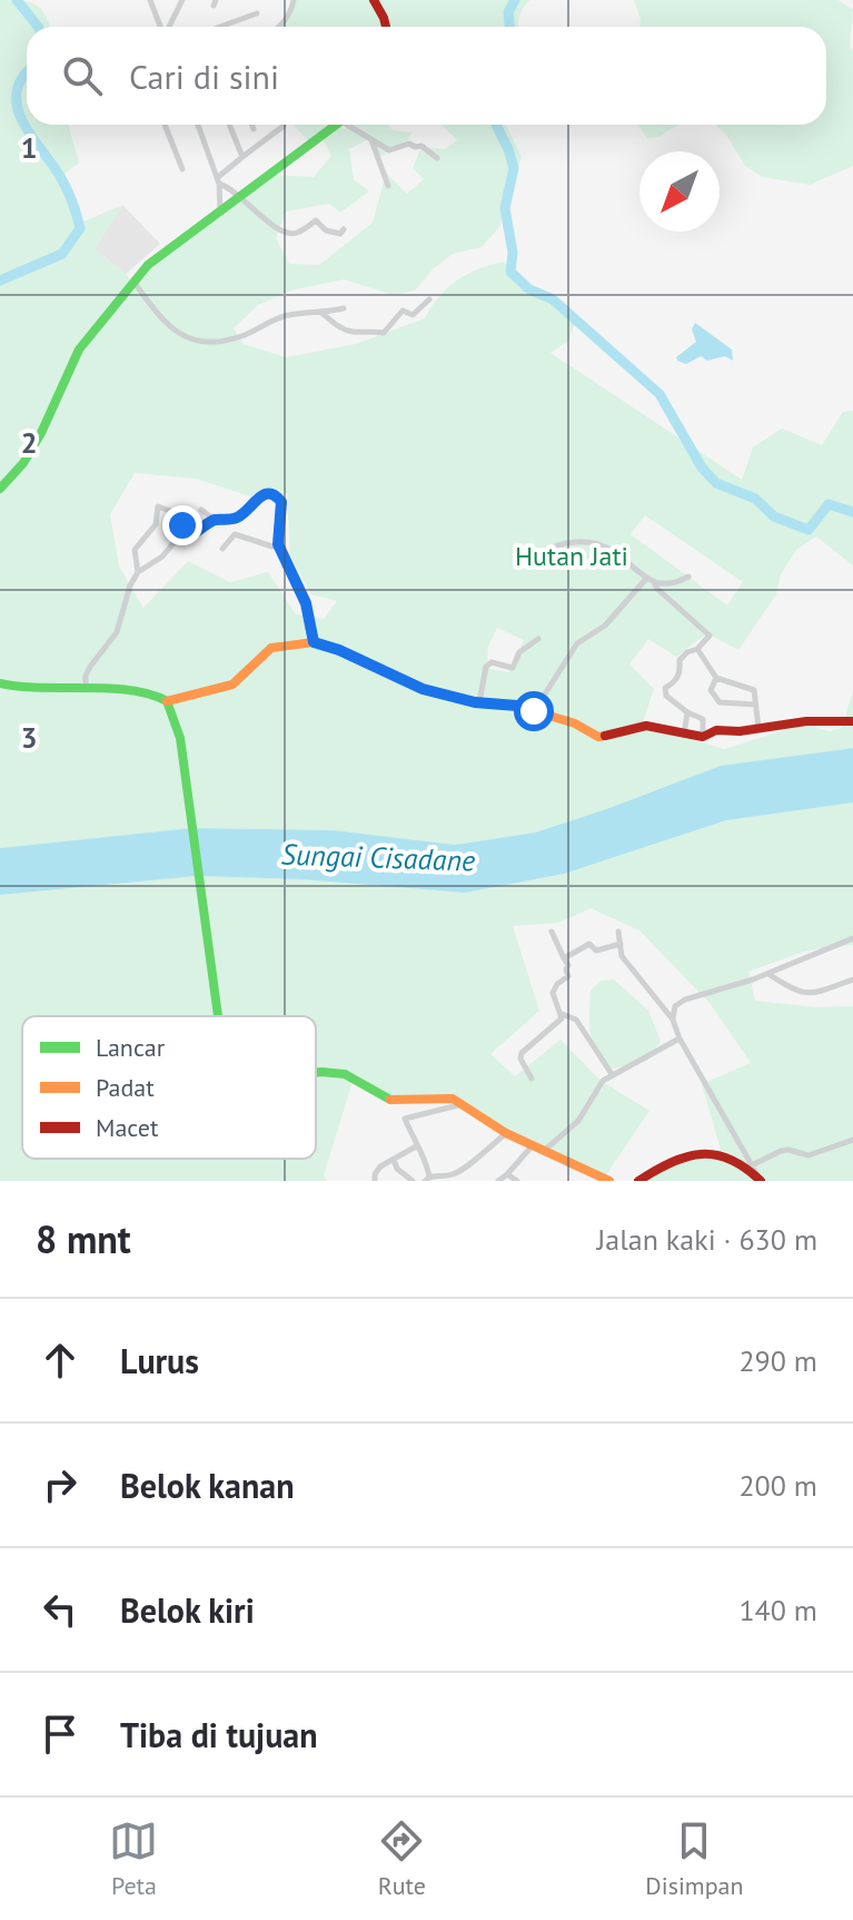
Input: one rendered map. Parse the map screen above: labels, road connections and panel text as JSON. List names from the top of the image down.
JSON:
{
  "water": ["Sungai Cisadane"],
  "parks": ["Hutan Jati"],
  "legend": ["Lancar", "Padat", "Macet"],
  "north": "bottom left",
  "page": {
    "search": "Cari di sini",
    "heading": ["8 mnt", "Jalan kaki · 630 m"],
    "list": [
      ["Lurus", "290 m"],
      ["Belok kanan", "200 m"],
      ["Belok kiri", "140 m"],
      "Tiba di tujuan"
    ],
    "nav": ["Peta", "Rute", "Disimpan"]
  },
  "grid": {
    "rows": ["1", "2", "3"]
  }
}
